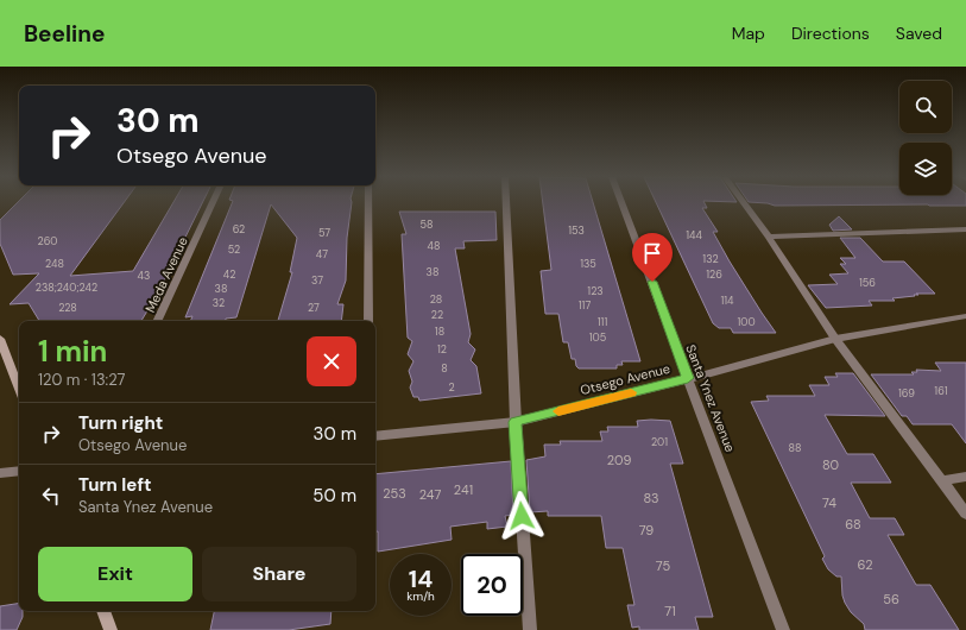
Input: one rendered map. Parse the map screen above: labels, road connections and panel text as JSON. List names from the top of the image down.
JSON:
{
  "streets": {
    "street": ["Meda Avenue", "Otsego Avenue", "Santa Ynez Avenue"]
  },
  "crossings": [
    ["Otsego Avenue", "Santa Ynez Avenue"]
  ],
  "house_numbers": [
    "58",
    "62",
    "153",
    "57",
    "144",
    "260",
    "48",
    "52",
    "47",
    "132",
    "248",
    "135",
    "38",
    "42",
    "126",
    "43",
    "37",
    "156",
    "238;240;242",
    "38",
    "123",
    "28",
    "114",
    "32",
    "117",
    "228",
    "27",
    "22",
    "111",
    "100",
    "18",
    "105",
    "12",
    "8",
    "2",
    "161",
    "169",
    "201",
    "88",
    "209",
    "80",
    "241",
    "253",
    "247",
    "83",
    "74",
    "68",
    "79",
    "62",
    "75",
    "56",
    "71"
  ],
  "page": {
    "header": "Beeline",
    "nav": ["Map", "Directions", "Saved"],
    "turn": ["30 m", "Otsego Avenue"],
    "heading": ["1 min", "120 m · 13:27"],
    "list": [
      {
        "name": "Turn right",
        "note": "Otsego Avenue",
        "value": "30 m"
      },
      {
        "name": "Turn left",
        "note": "Santa Ynez Avenue",
        "value": "50 m"
      }
    ],
    "buttons": ["Exit", "Share"],
    "speed": "14 km/h",
    "limit": "20"
  }
}
